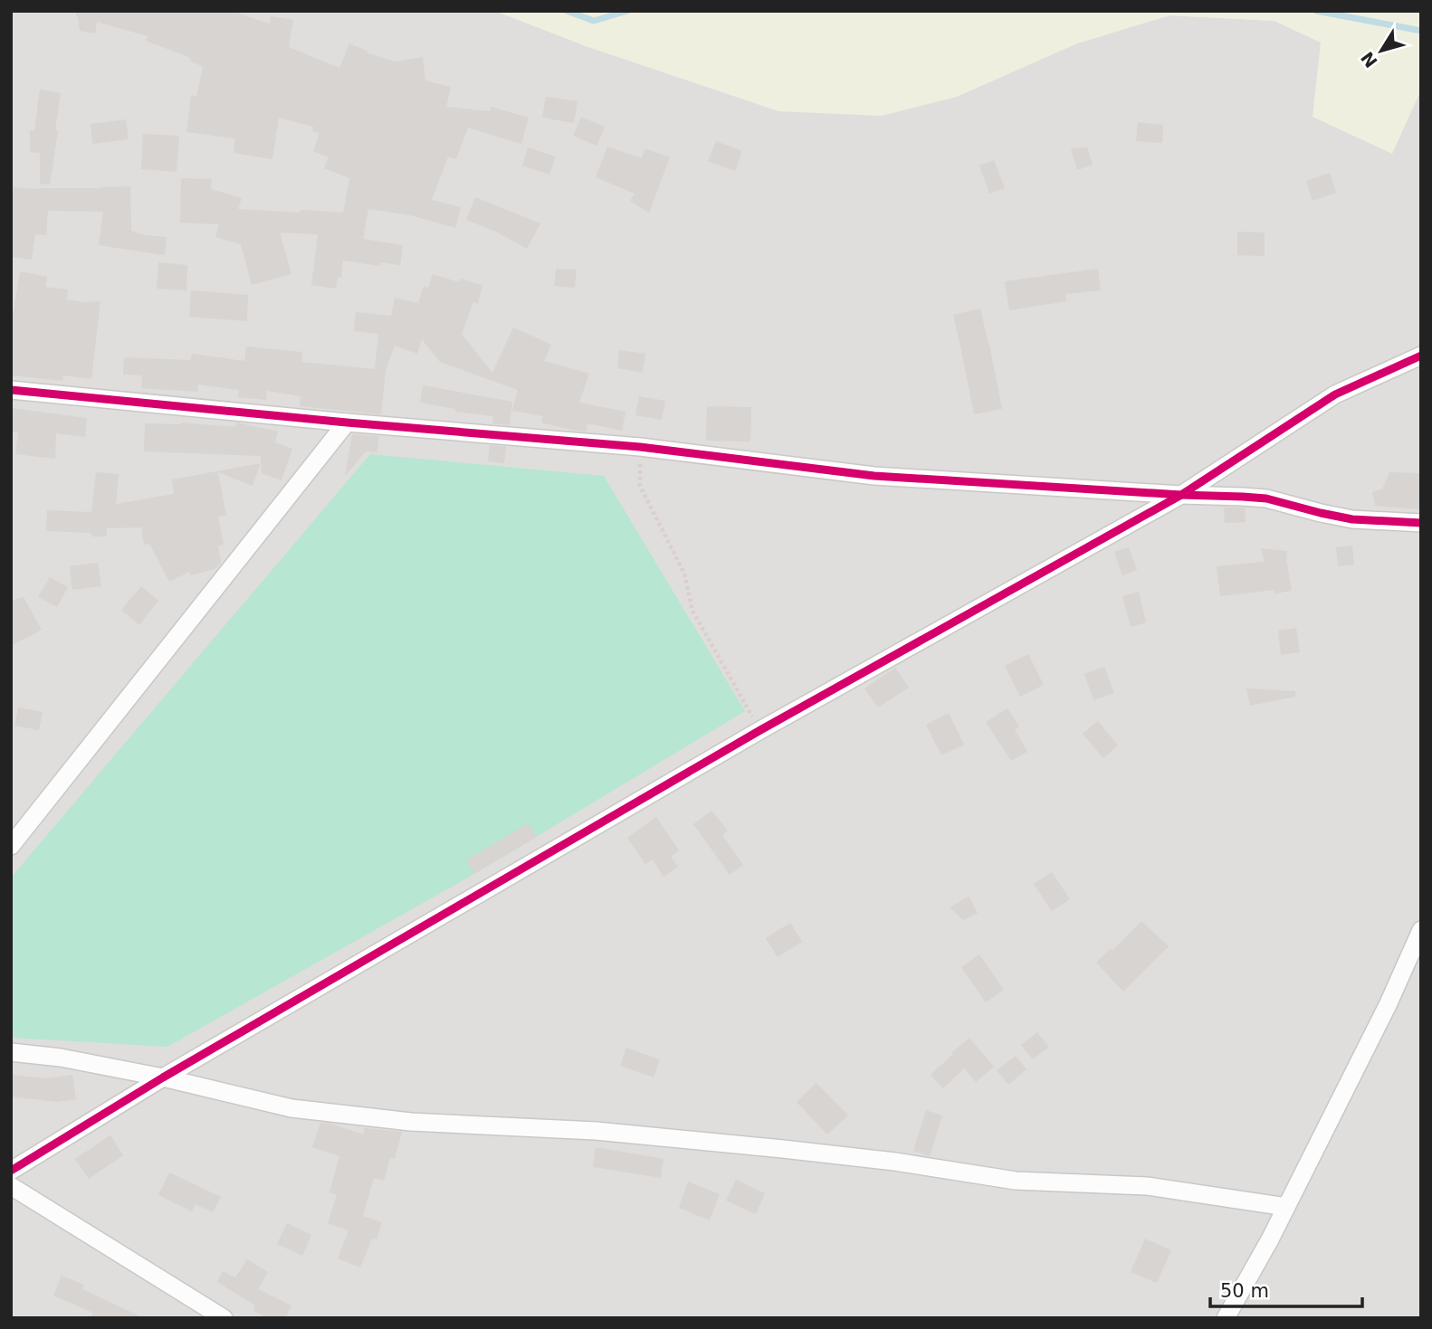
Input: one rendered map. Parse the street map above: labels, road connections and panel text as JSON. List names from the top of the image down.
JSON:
{
  "scale_bar": "50 m",
  "north": "bottom left"
}
